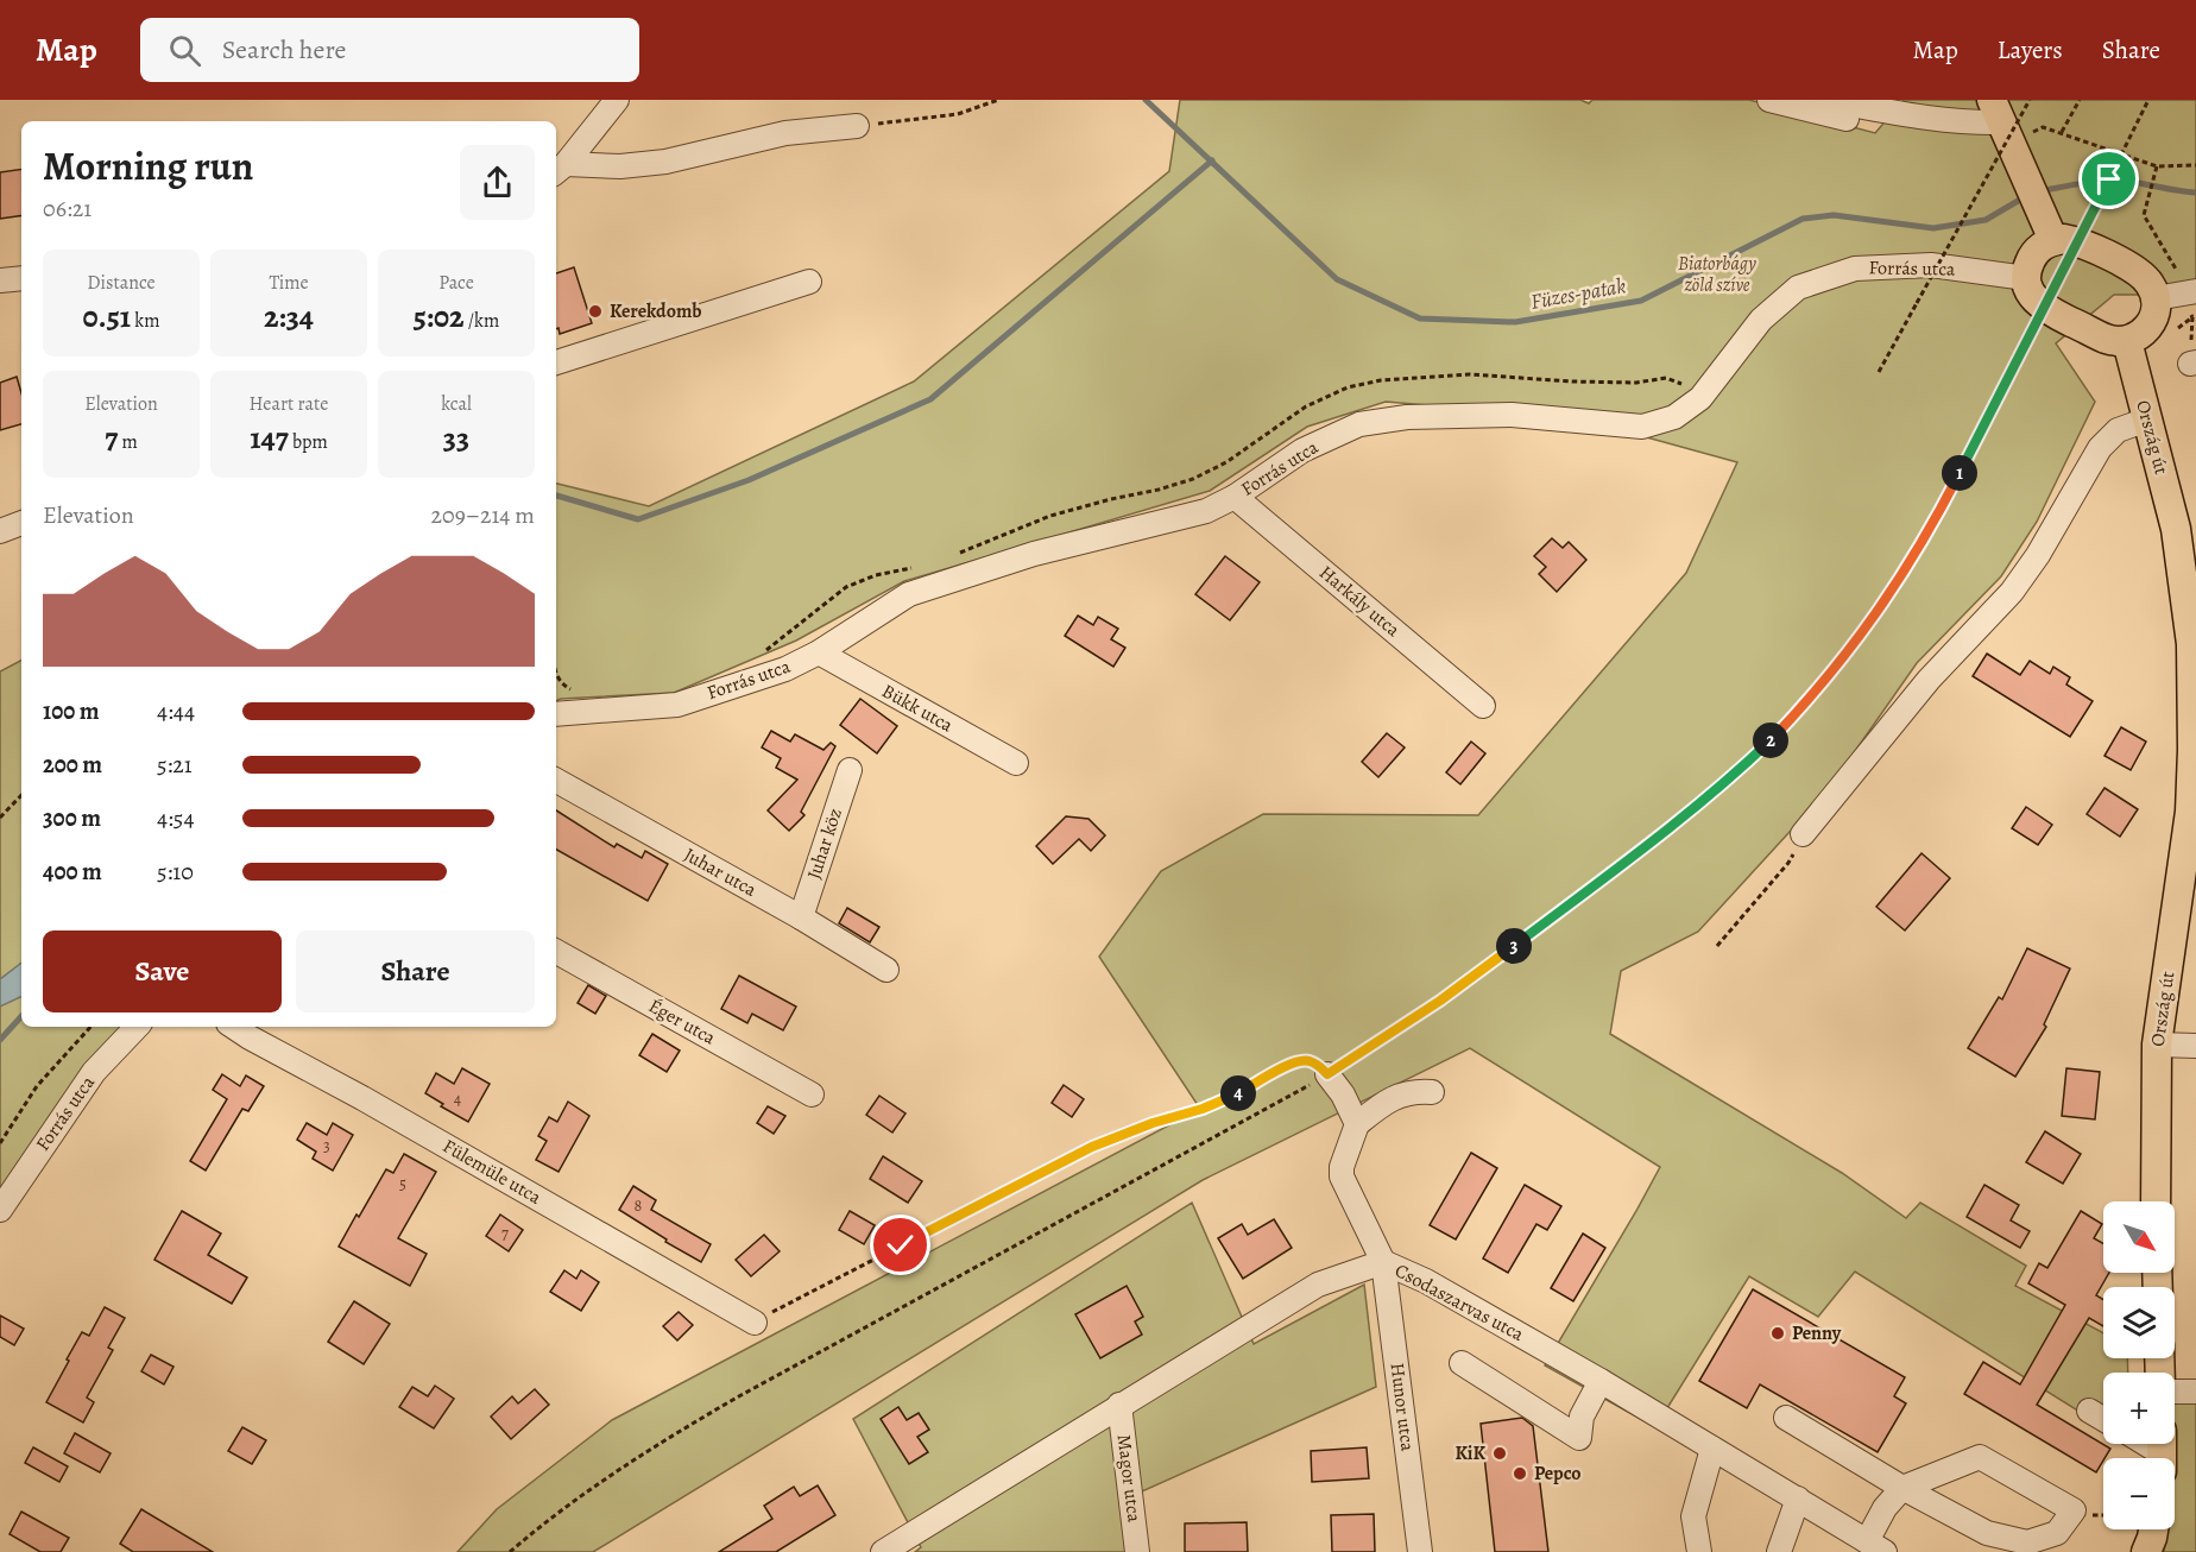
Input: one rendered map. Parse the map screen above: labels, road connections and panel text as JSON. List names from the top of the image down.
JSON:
{
  "streets": {
    "main road": ["Ország út"],
    "street": [
      "Forrás utca",
      "Harkály utca",
      "Bükk utca",
      "Juhar köz",
      "Juhar utca",
      "Éger utca",
      "Fülemüle utca",
      "Csodaszarvas utca",
      "Hunor utca",
      "Magor utca"
    ]
  },
  "crossings": [
    ["Forrás utca", "Ország út"],
    ["Forrás utca", "Harkály utca"],
    ["Forrás utca", "Bükk utca"],
    ["Juhar köz", "Juhar utca"],
    ["Csodaszarvas utca", "Hunor utca"],
    ["Csodaszarvas utca", "Magor utca"]
  ],
  "water": ["Füzes-patak"],
  "parks": ["Biatorbágy zöld szíve"],
  "places": [
    "Kerekdomb",
    "Penny",
    "KiK",
    "Pepco"
  ],
  "house_numbers": [
    "4",
    "3",
    "5",
    "8",
    "7"
  ],
  "north": "bottom right",
  "page": {
    "header": "Map",
    "search": "Search here",
    "nav": ["Map", "Layers", "Share"],
    "heading": ["Morning run", "06:21"],
    "stats": [
      ["Distance", "0.51 km"],
      ["Time", "2:34"],
      ["Pace", "5:02 /km"],
      ["Elevation", "7 m"],
      ["Heart rate", "147 bpm"],
      ["kcal", "33"]
    ],
    "pins": [
      "1",
      "2",
      "3",
      "4"
    ],
    "chart": ["Elevation", "209–214 m"],
    "list": [
      {
        "name": "100 m",
        "note": "4:44"
      },
      {
        "name": "200 m",
        "note": "5:21"
      },
      {
        "name": "300 m",
        "note": "4:54"
      },
      {
        "name": "400 m",
        "note": "5:10"
      }
    ],
    "buttons": ["Save", "Share"],
    "map_buttons": ["+", "−"]
  }
}
